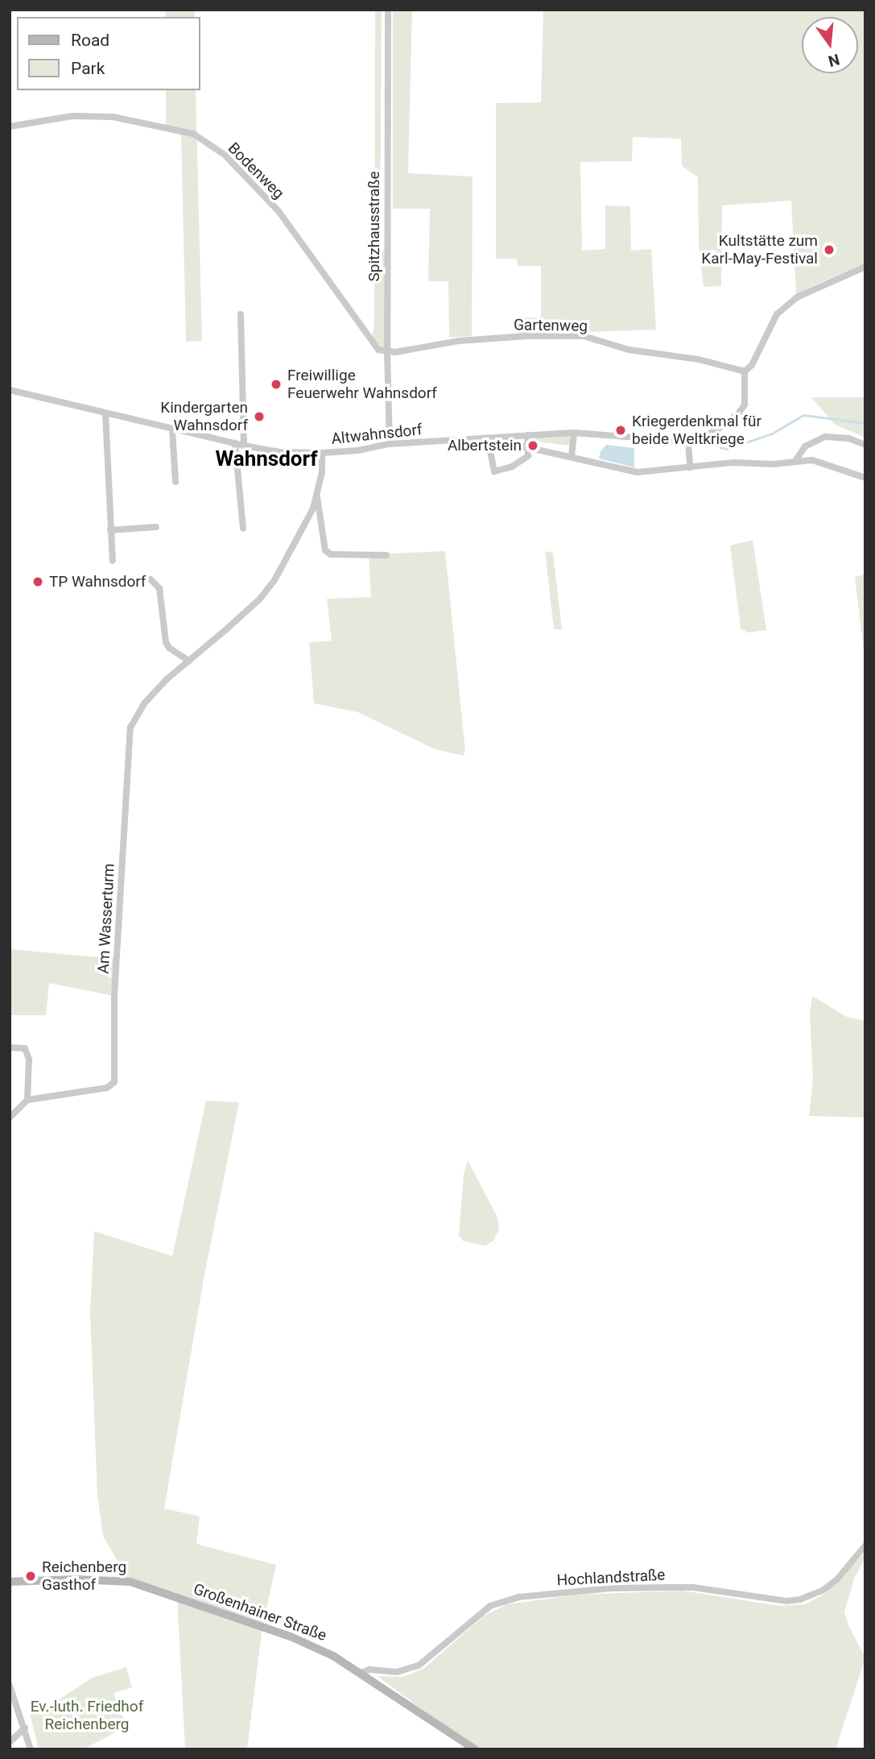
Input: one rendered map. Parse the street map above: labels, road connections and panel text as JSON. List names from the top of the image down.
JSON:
{
  "streets": {
    "street": [
      "Bodenweg",
      "Spitzhausstraße",
      "Gartenweg",
      "Altwahnsdorf",
      "Am Wasserturm",
      "Hochlandstraße",
      "Großenhainer Straße"
    ]
  },
  "crossings": [
    ["Bodenweg", "Spitzhausstraße"],
    ["Bodenweg", "Gartenweg"],
    ["Spitzhausstraße", "Gartenweg"],
    ["Spitzhausstraße", "Altwahnsdorf"],
    ["Hochlandstraße", "Großenhainer Straße"]
  ],
  "districts": ["Wahnsdorf"],
  "parks": ["Ev.-luth. Friedhof Reichenberg"],
  "places": [
    "Kultstätte zum Karl-May-Festival",
    "Freiwillige Feuerwehr Wahnsdorf",
    "Kindergarten Wahnsdorf",
    "Kriegerdenkmal für beide Weltkriege",
    "Albertstein",
    "TP Wahnsdorf",
    "Reichenberg Gasthof"
  ],
  "legend": ["Road", "Park"],
  "north": "bottom"
}
